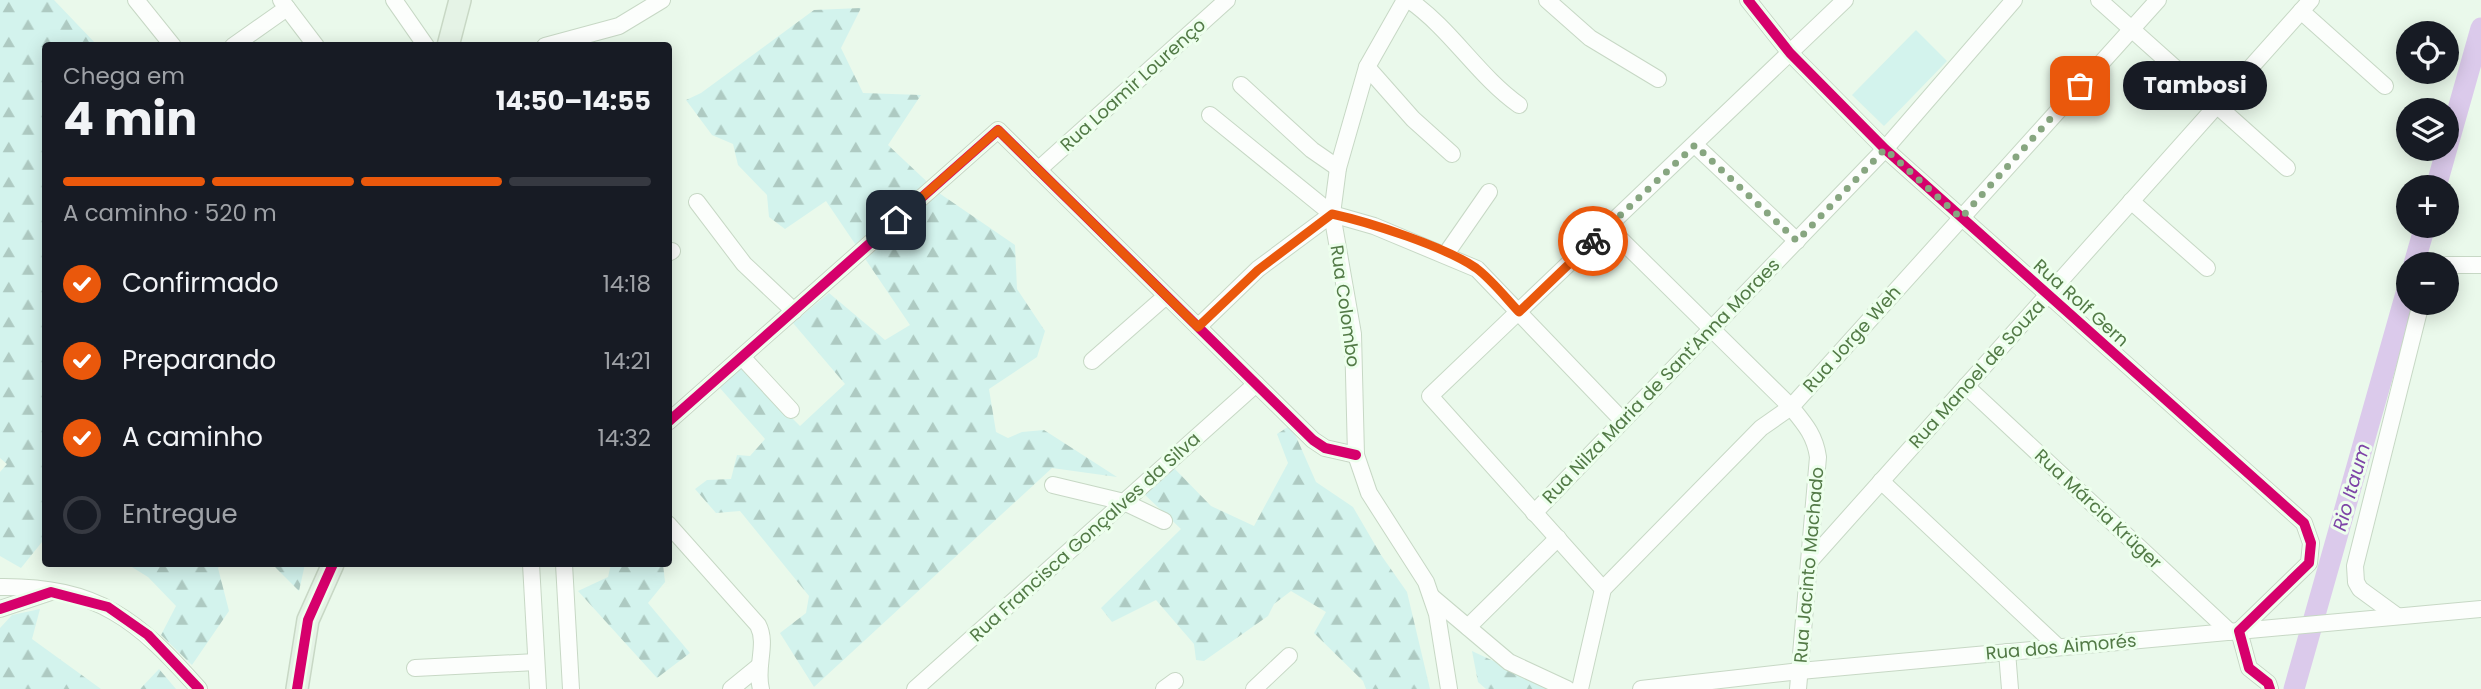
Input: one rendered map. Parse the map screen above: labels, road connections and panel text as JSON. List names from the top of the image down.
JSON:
{
  "streets": {
    "street": [
      "Rua Loamir Lourenço",
      "Rua Rolf Gern",
      "Rua Colombo",
      "Rua Jorge Weh",
      "Rua Manoel de Souza",
      "Rua Nilza Maria de Sant'Anna Moraes",
      "Rua Márcia Krüger",
      "Rua Francisca Gonçalves da Silva",
      "Rua Jacinto Machado",
      "Rua dos Aimorés"
    ]
  },
  "crossings": [
    ["Rua Rolf Gern", "Rua Jorge Weh"],
    ["Rua Rolf Gern", "Rua Manoel de Souza"],
    ["Rua Rolf Gern", "Rua Nilza Maria de Sant'Anna Moraes"],
    ["Rua Rolf Gern", "Rua Márcia Krüger"],
    ["Rua Rolf Gern", "Rua dos Aimorés"],
    ["Rua Jorge Weh", "Rua Jacinto Machado"],
    ["Rua Manoel de Souza", "Rua Márcia Krüger"],
    ["Rua Manoel de Souza", "Rua Jacinto Machado"],
    ["Rua Nilza Maria de Sant'Anna Moraes", "Rua Jacinto Machado"],
    ["Rua Márcia Krüger", "Rua dos Aimorés"],
    ["Rua Jacinto Machado", "Rua dos Aimorés"]
  ],
  "water": ["Rio Itaum"],
  "places": ["Tambosi"],
  "page": {
    "map_buttons": ["+", "−"],
    "heading": ["4 min", "Chega em", "14:50–14:55"],
    "bubble": "Tambosi",
    "bar": "A caminho · 520 m",
    "list": [
      ["Confirmado", "14:18"],
      ["Preparando", "14:21"],
      ["A caminho", "14:32"],
      "Entregue"
    ]
  }
}
